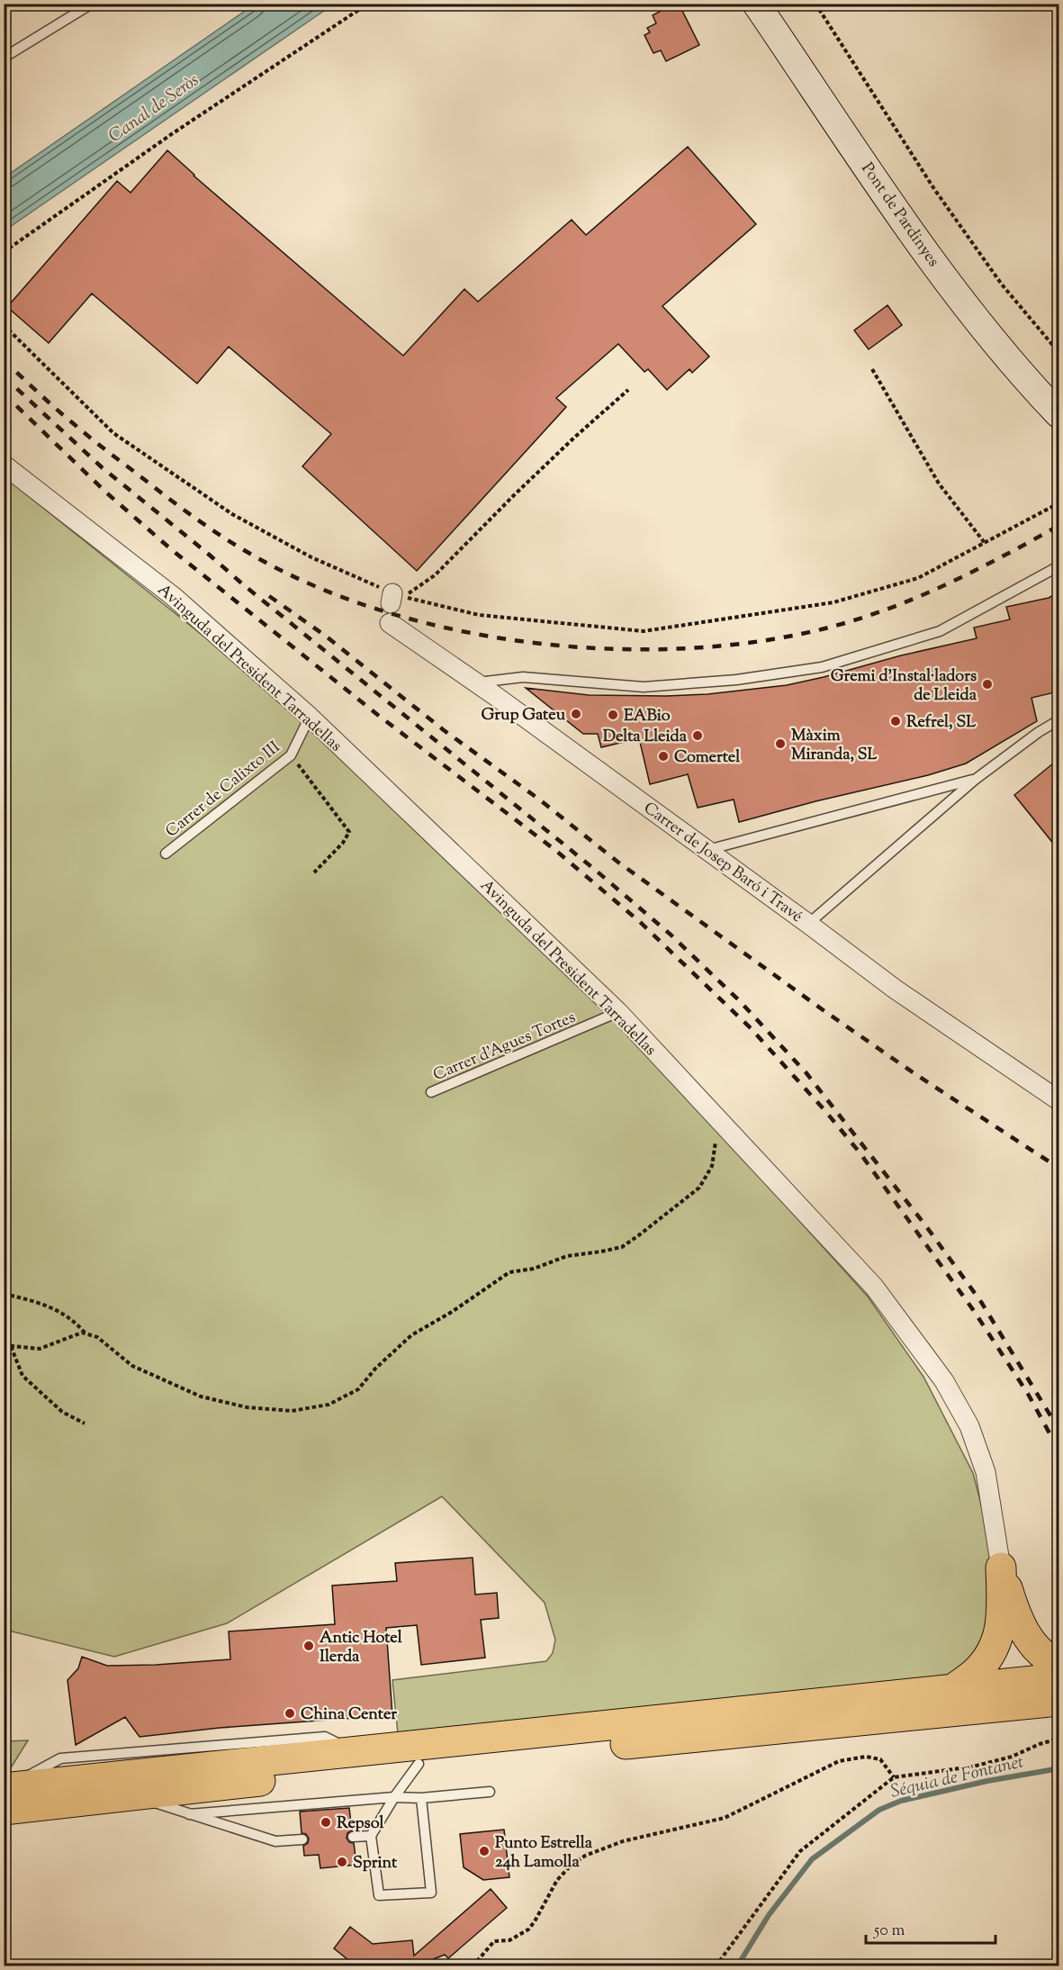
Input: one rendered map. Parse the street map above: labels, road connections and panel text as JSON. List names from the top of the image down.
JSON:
{
  "streets": {
    "main road": ["Pont de Pardinyes"],
    "street": ["Avinguda del President Tarradellas", "Carrer de Josep Baró i Travé"],
    "lane": ["Carrer de Calixto III", "Carrer d'Agues Tortes"]
  },
  "crossings": [
    ["Avinguda del President Tarradellas", "Carrer de Calixto III"],
    ["Avinguda del President Tarradellas", "Carrer d'Agues Tortes"]
  ],
  "water": ["Canal de Seròs", "Séquia de Fontanet"],
  "places": [
    "Gremi d'Instal·ladors de Lleida",
    "Grup Gateu",
    "EABio",
    "Refrel, SL",
    "Delta Lleida",
    "Màxim Miranda, SL",
    "Comertel",
    "Antic Hotel Ilerda",
    "China Center",
    "Repsol",
    "Punto Estrella 24h Lamolla",
    "Sprint"
  ],
  "scale_bar": "50 m"
}
